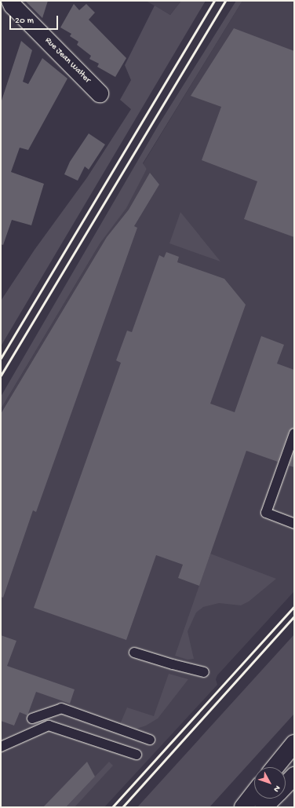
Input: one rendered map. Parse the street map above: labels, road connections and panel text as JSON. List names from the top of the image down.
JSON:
{
  "streets": {
    "main road": ["Rue Jean Walter"]
  },
  "scale_bar": "20 m",
  "north": "bottom right"
}
